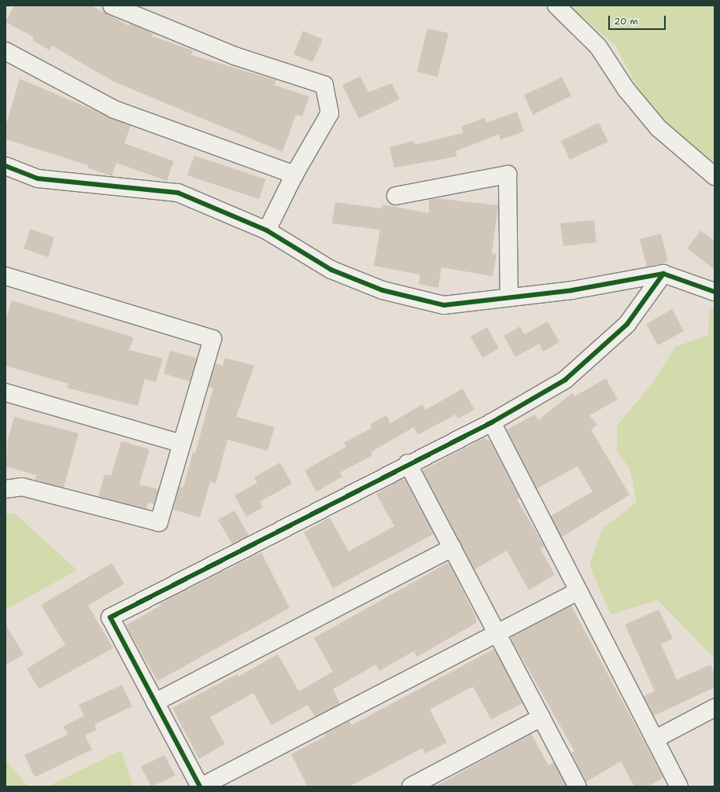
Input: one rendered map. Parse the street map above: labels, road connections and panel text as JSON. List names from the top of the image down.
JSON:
{
  "scale_bar": "20 m"
}
